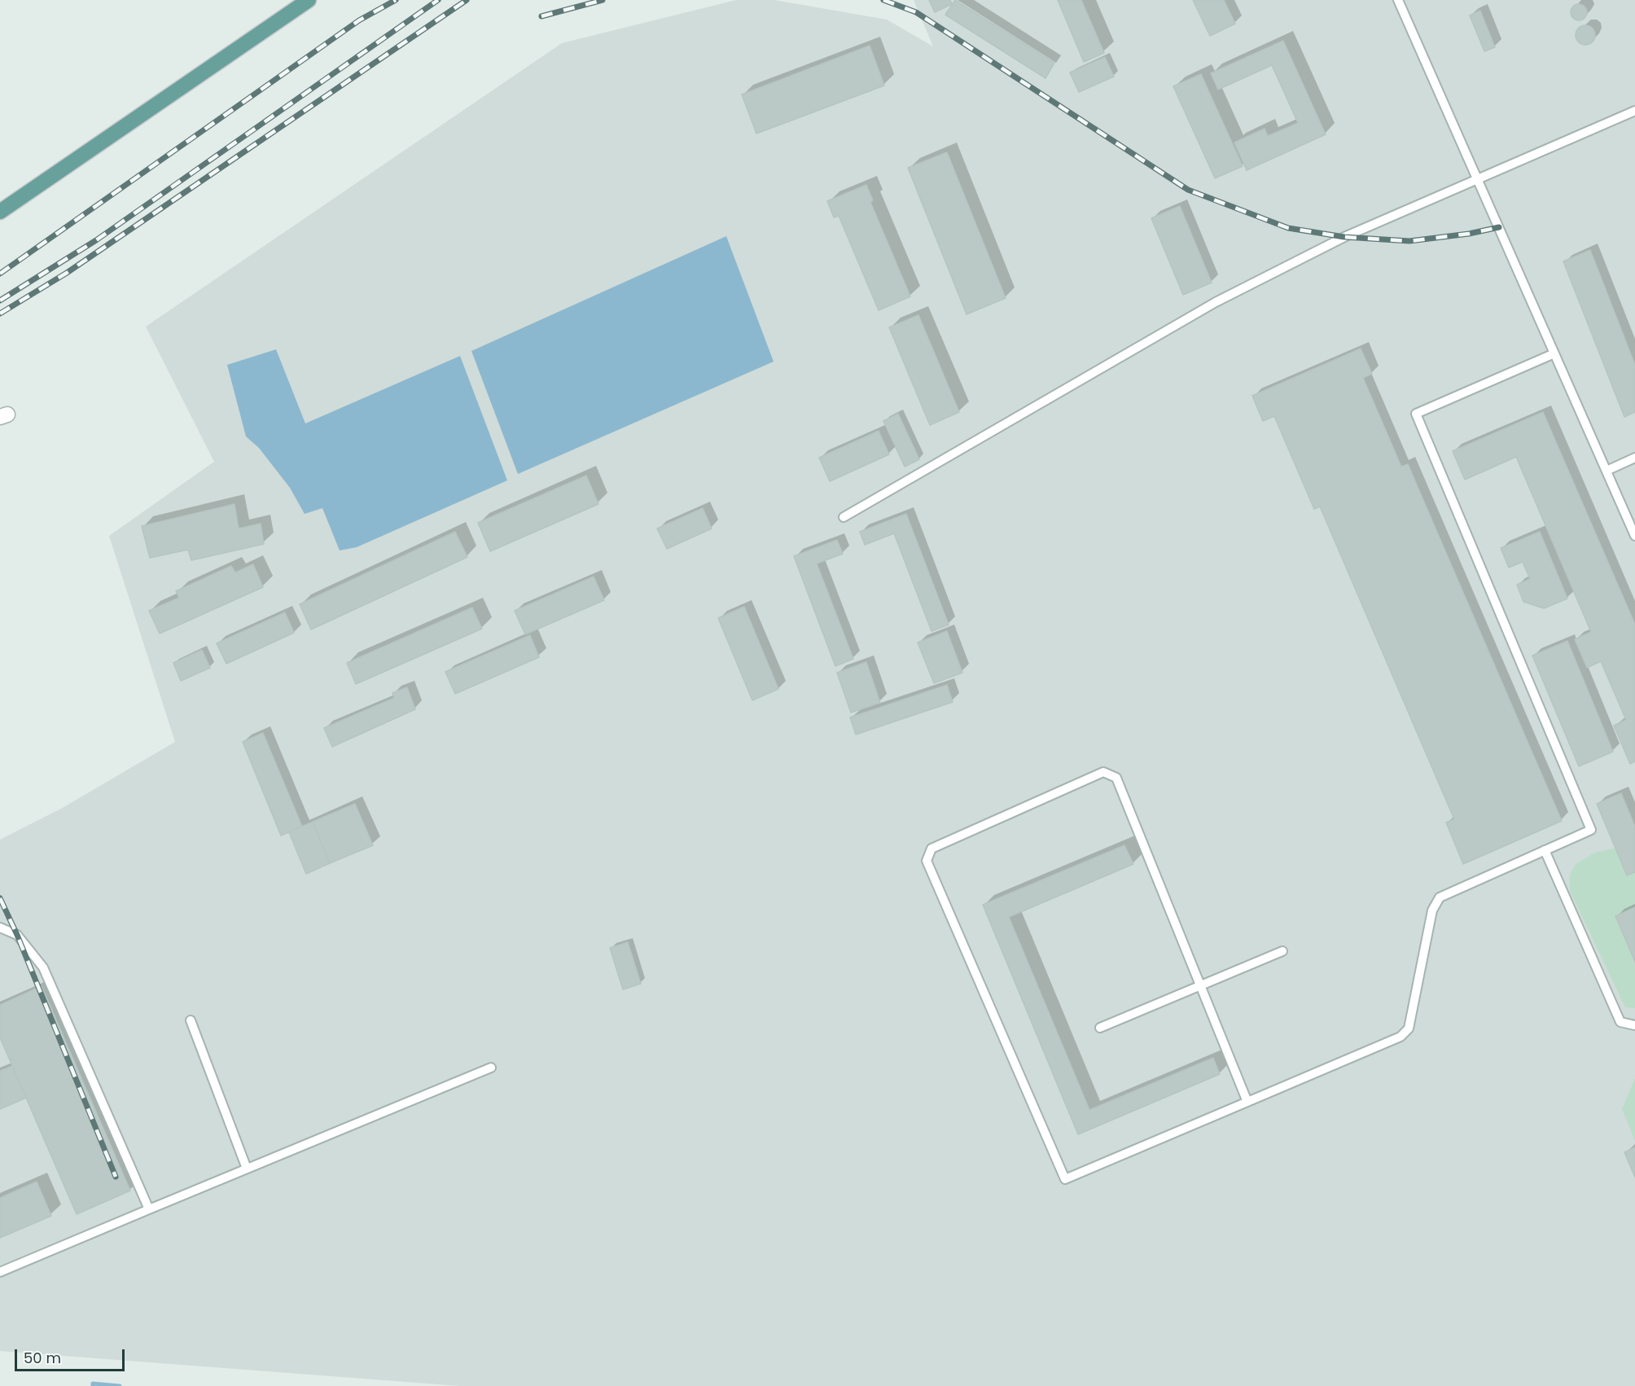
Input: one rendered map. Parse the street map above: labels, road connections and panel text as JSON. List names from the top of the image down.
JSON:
{
  "scale_bar": "50 m"
}
